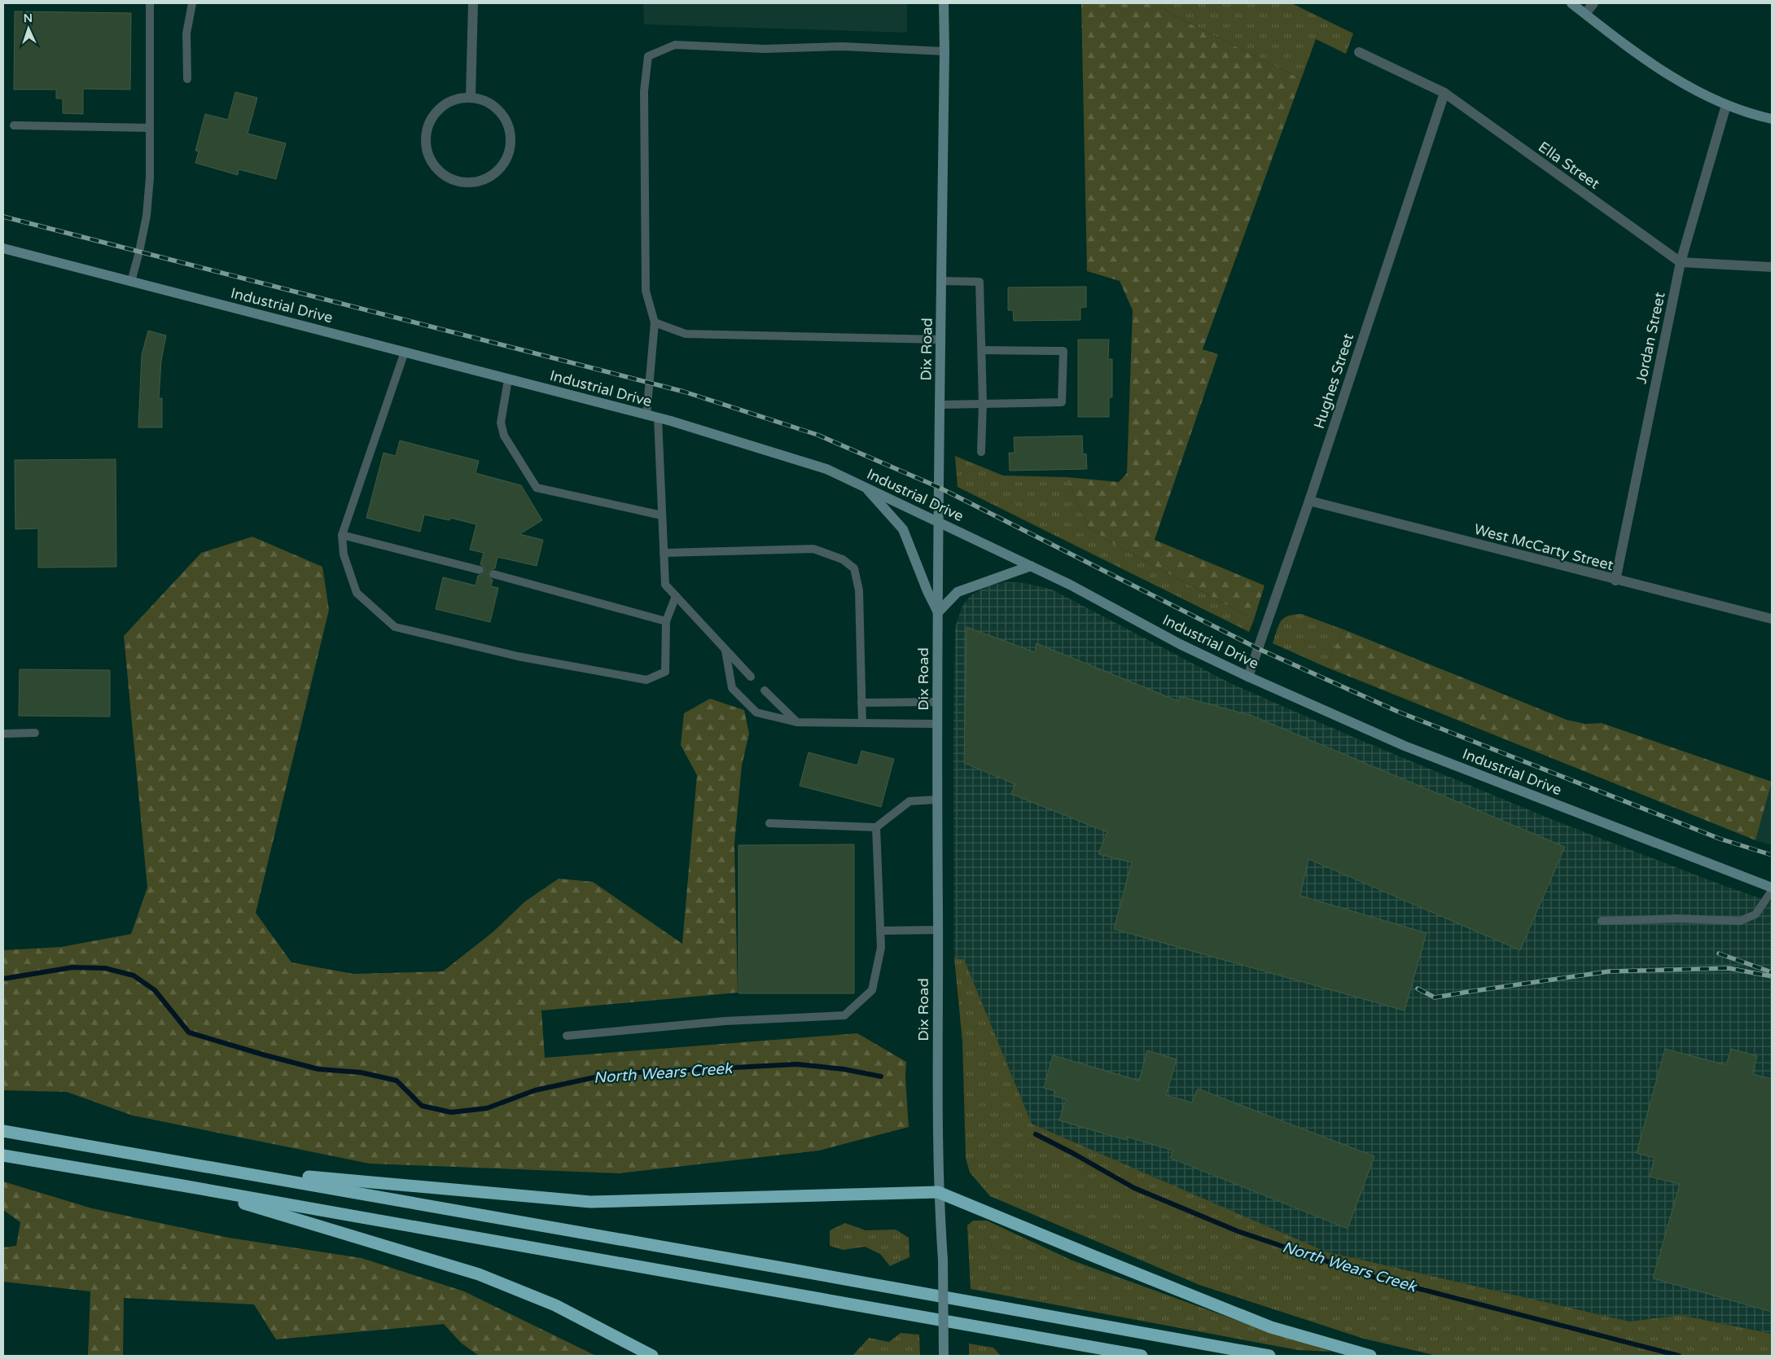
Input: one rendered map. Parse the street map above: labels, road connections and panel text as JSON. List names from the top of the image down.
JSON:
{
  "streets": {
    "main road": ["Industrial Drive", "Dix Road"],
    "street": [
      "Ella Street",
      "Jordan Street",
      "Hughes Street",
      "West McCarty Street"
    ]
  },
  "crossings": [
    ["Ella Street", "Jordan Street"],
    ["Ella Street", "Hughes Street"],
    ["Industrial Drive", "Dix Road"],
    ["Industrial Drive", "Hughes Street"],
    ["Jordan Street", "West McCarty Street"],
    ["Hughes Street", "West McCarty Street"]
  ],
  "water": ["North Wears Creek"],
  "north": "top"
}
